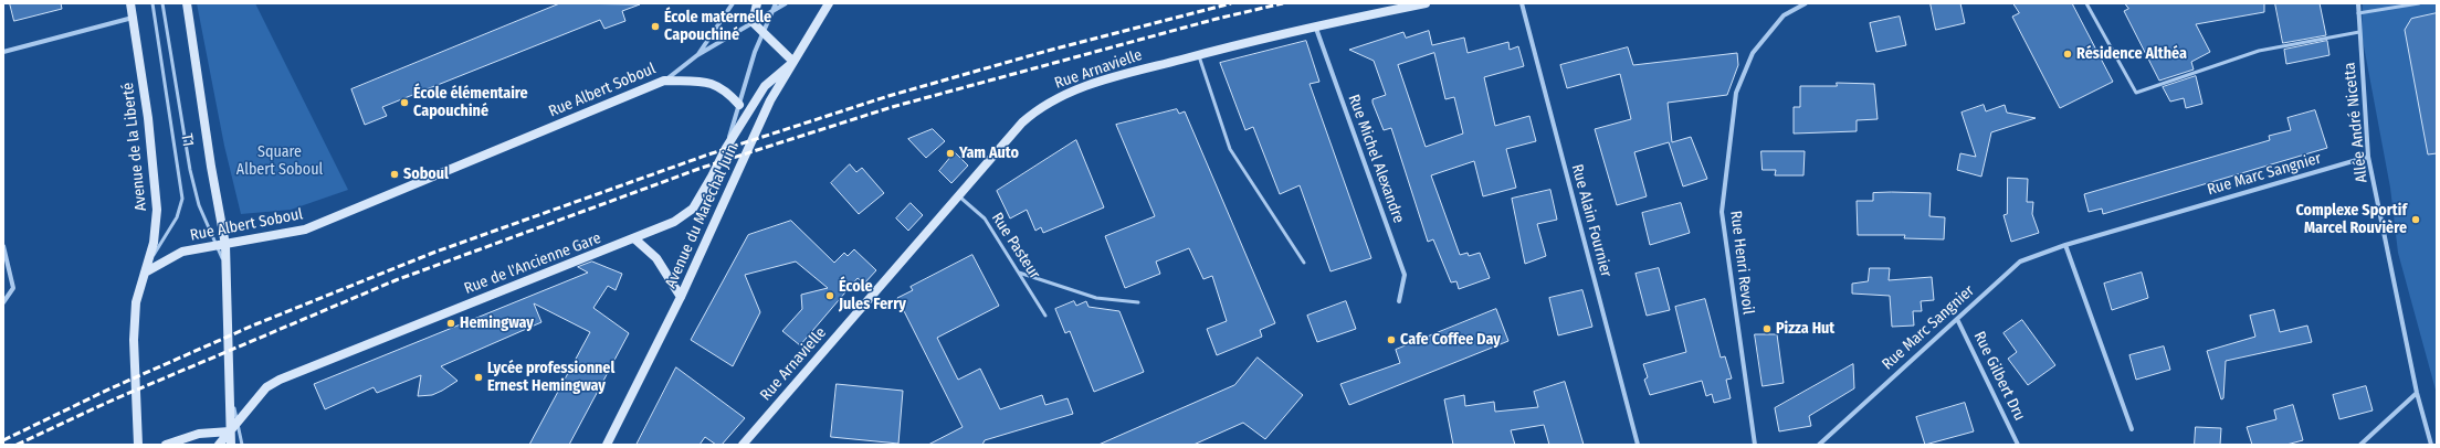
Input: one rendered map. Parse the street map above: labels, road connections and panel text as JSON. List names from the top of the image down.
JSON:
{
  "streets": {
    "street": [
      "Rue Arnavielle",
      "Rue Albert Soboul",
      "Allée André Nicetta",
      "Avenue de la Liberté",
      "Rue Michel Alexandre",
      "Rue Marc Sangnier",
      "Avenue du Maréchal Juin",
      "Rue Alain Fournier",
      "Rue Henri Revoil",
      "Rue de l'Ancienne Gare",
      "Rue Gilbert Dru"
    ],
    "lane": ["T1", "Rue Pasteur"]
  },
  "crossings": [
    ["Rue Arnavielle", "Rue Michel Alexandre"],
    ["Rue Arnavielle", "Rue Pasteur"],
    ["Rue Albert Soboul", "T1"],
    ["Rue Albert Soboul", "Avenue de la Liberté"],
    ["Allée André Nicetta", "Rue Marc Sangnier"],
    ["T1", "Avenue de la Liberté"],
    ["Rue Marc Sangnier", "Rue Gilbert Dru"],
    ["Avenue du Maréchal Juin", "Rue de l'Ancienne Gare"]
  ],
  "parks": ["Square Albert Soboul"],
  "places": [
    "École maternelle Capouchiné",
    "Résidence Althéa",
    "École élémentaire Capouchiné",
    "Yam Auto",
    "Soboul",
    "Complexe Sportif Marcel Rouvière",
    "École Jules Ferry",
    "Hemingway",
    "Pizza Hut",
    "Cafe Coffee Day",
    "Lycée professionnel Ernest Hemingway"
  ]
}
